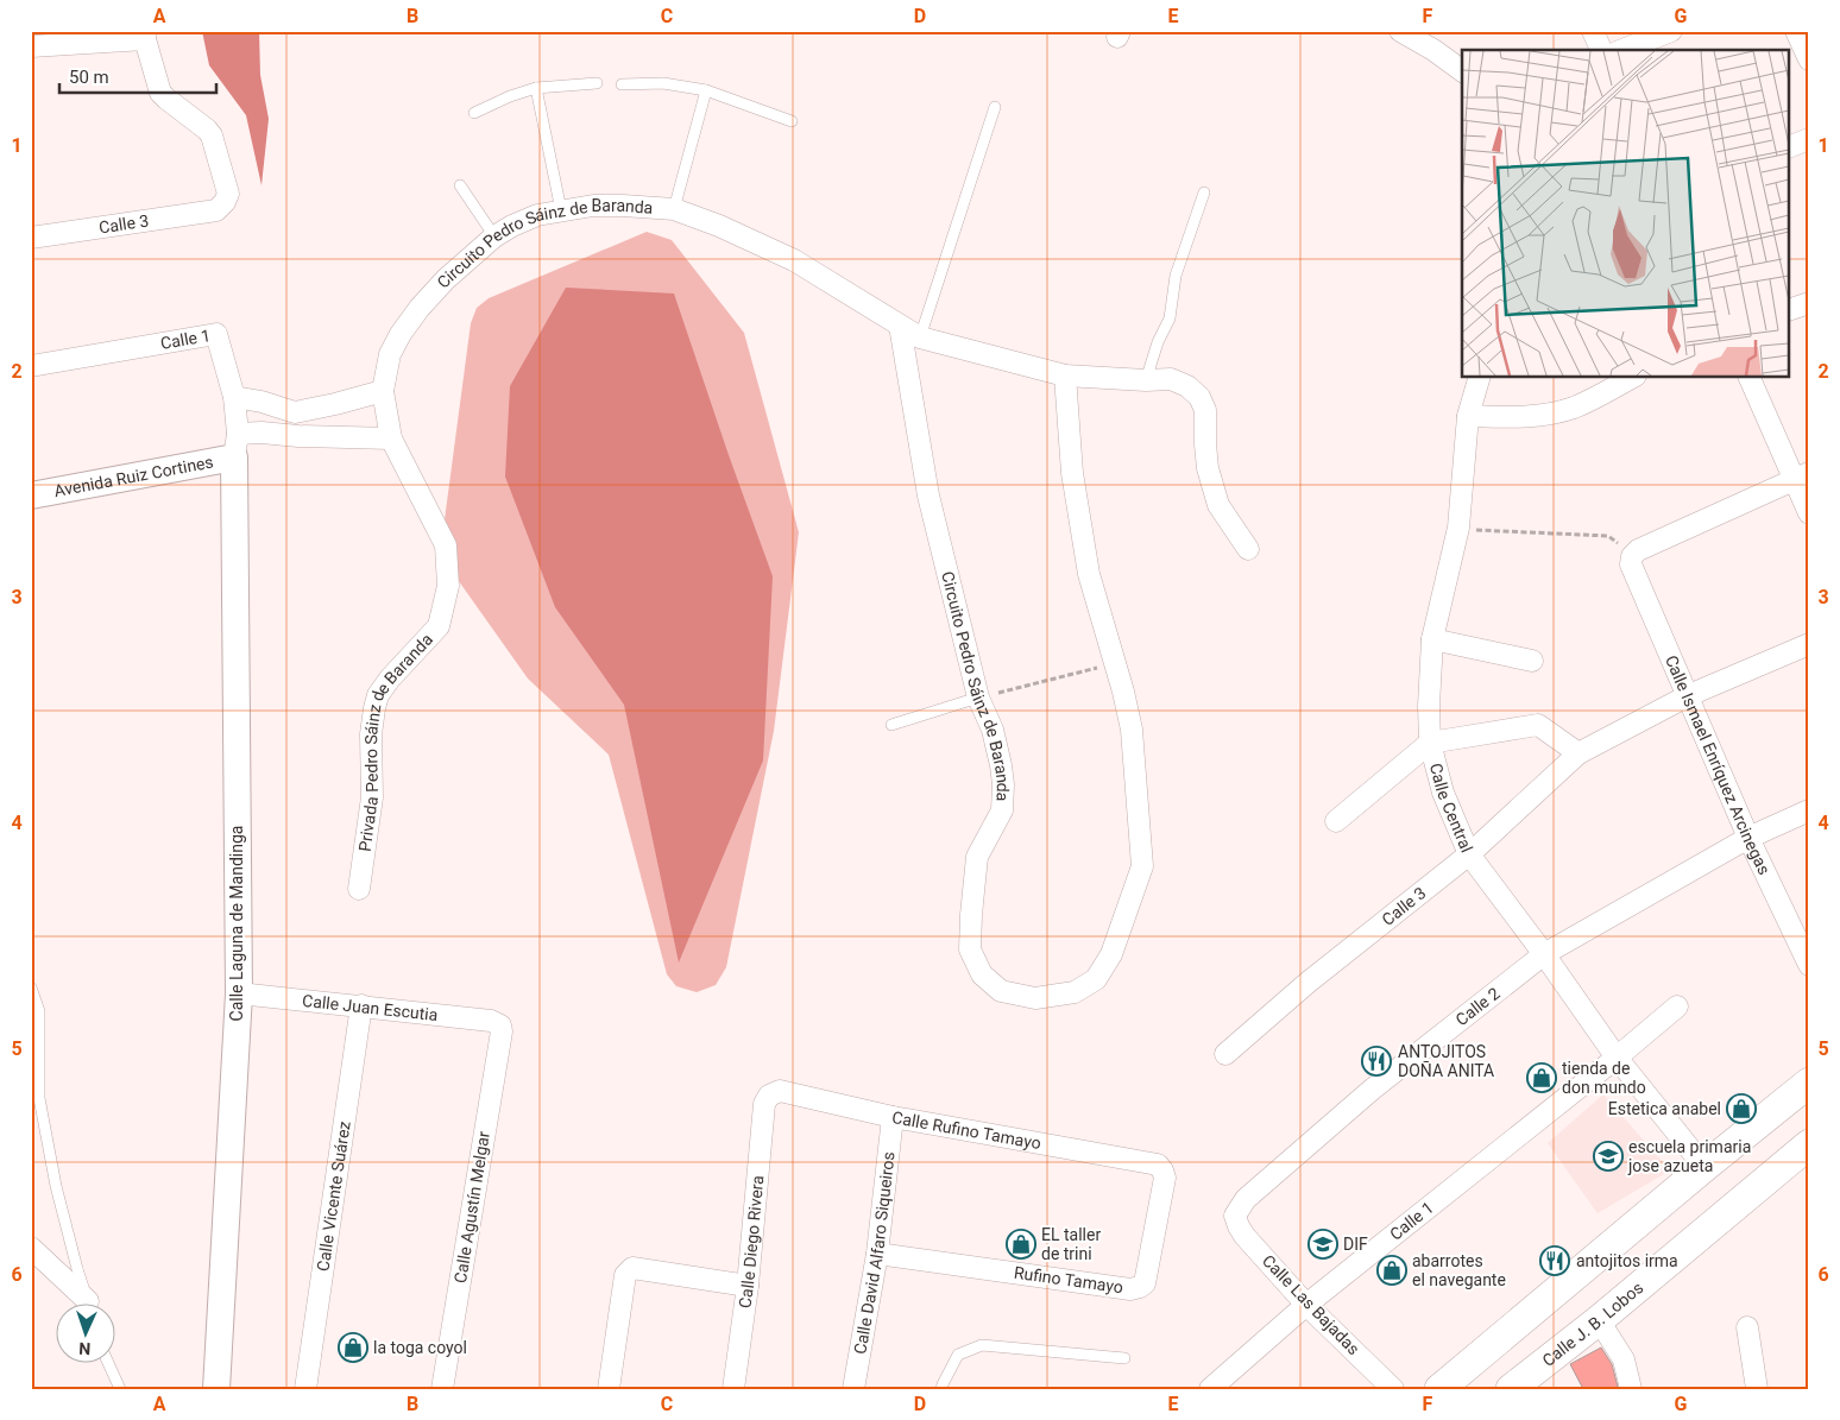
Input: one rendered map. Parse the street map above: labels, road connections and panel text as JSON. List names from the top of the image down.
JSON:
{
  "streets": {
    "main road": ["Calle J. B. Lobos"],
    "street": [
      "Calle 3",
      "Circuito Pedro Sáinz de Baranda",
      "Calle 1",
      "Avenida Ruiz Cortines",
      "Privada Pedro Sáinz de Baranda",
      "Calle Ismael Enríquez Arcinegas",
      "Calle Central",
      "Calle Laguna de Mandinga",
      "Calle 2",
      "Calle Juan Escutia",
      "Calle Rufino Tamayo",
      "Calle Vicente Suárez",
      "Calle Agustín Melgar",
      "Calle Diego Rivera",
      "Calle David Alfaro Siqueiros",
      "Rufino Tamayo",
      "Calle Las Bajadas"
    ]
  },
  "crossings": [
    ["Calle 3", "Calle Ismael Enríquez Arcinegas"],
    ["Calle 3", "Calle Central"],
    ["Circuito Pedro Sáinz de Baranda", "Privada Pedro Sáinz de Baranda"],
    ["Calle 1", "Avenida Ruiz Cortines"],
    ["Calle 1", "Calle Central"],
    ["Calle 1", "Calle Laguna de Mandinga"],
    ["Calle 1", "Calle Las Bajadas"],
    ["Avenida Ruiz Cortines", "Calle Laguna de Mandinga"],
    ["Calle Ismael Enríquez Arcinegas", "Calle 2"],
    ["Calle Central", "Calle 2"],
    ["Calle Laguna de Mandinga", "Calle Juan Escutia"],
    ["Calle 2", "Calle Las Bajadas"],
    ["Calle Juan Escutia", "Calle Vicente Suárez"],
    ["Calle Juan Escutia", "Calle Agustín Melgar"],
    ["Calle Rufino Tamayo", "Calle Diego Rivera"],
    ["Calle Rufino Tamayo", "Calle David Alfaro Siqueiros"],
    ["Calle Rufino Tamayo", "Rufino Tamayo"],
    ["Calle David Alfaro Siqueiros", "Rufino Tamayo"]
  ],
  "places": {
    "restaurant": ["ANTOJITOS DOÑA ANITA", "antojitos irma"],
    "shop": [
      "tienda de don mundo",
      "Estetica anabel",
      "EL taller de trini",
      "abarrotes el navegante",
      "la toga coyol"
    ],
    "school or university": ["escuela primaria jose azueta", "DIF"]
  },
  "scale_bar": "50 m",
  "north": "bottom",
  "grid": {
    "columns": [
      "A",
      "B",
      "C",
      "D",
      "E",
      "F",
      "G"
    ],
    "rows": [
      "1",
      "2",
      "3",
      "4",
      "5",
      "6"
    ]
  }
}
